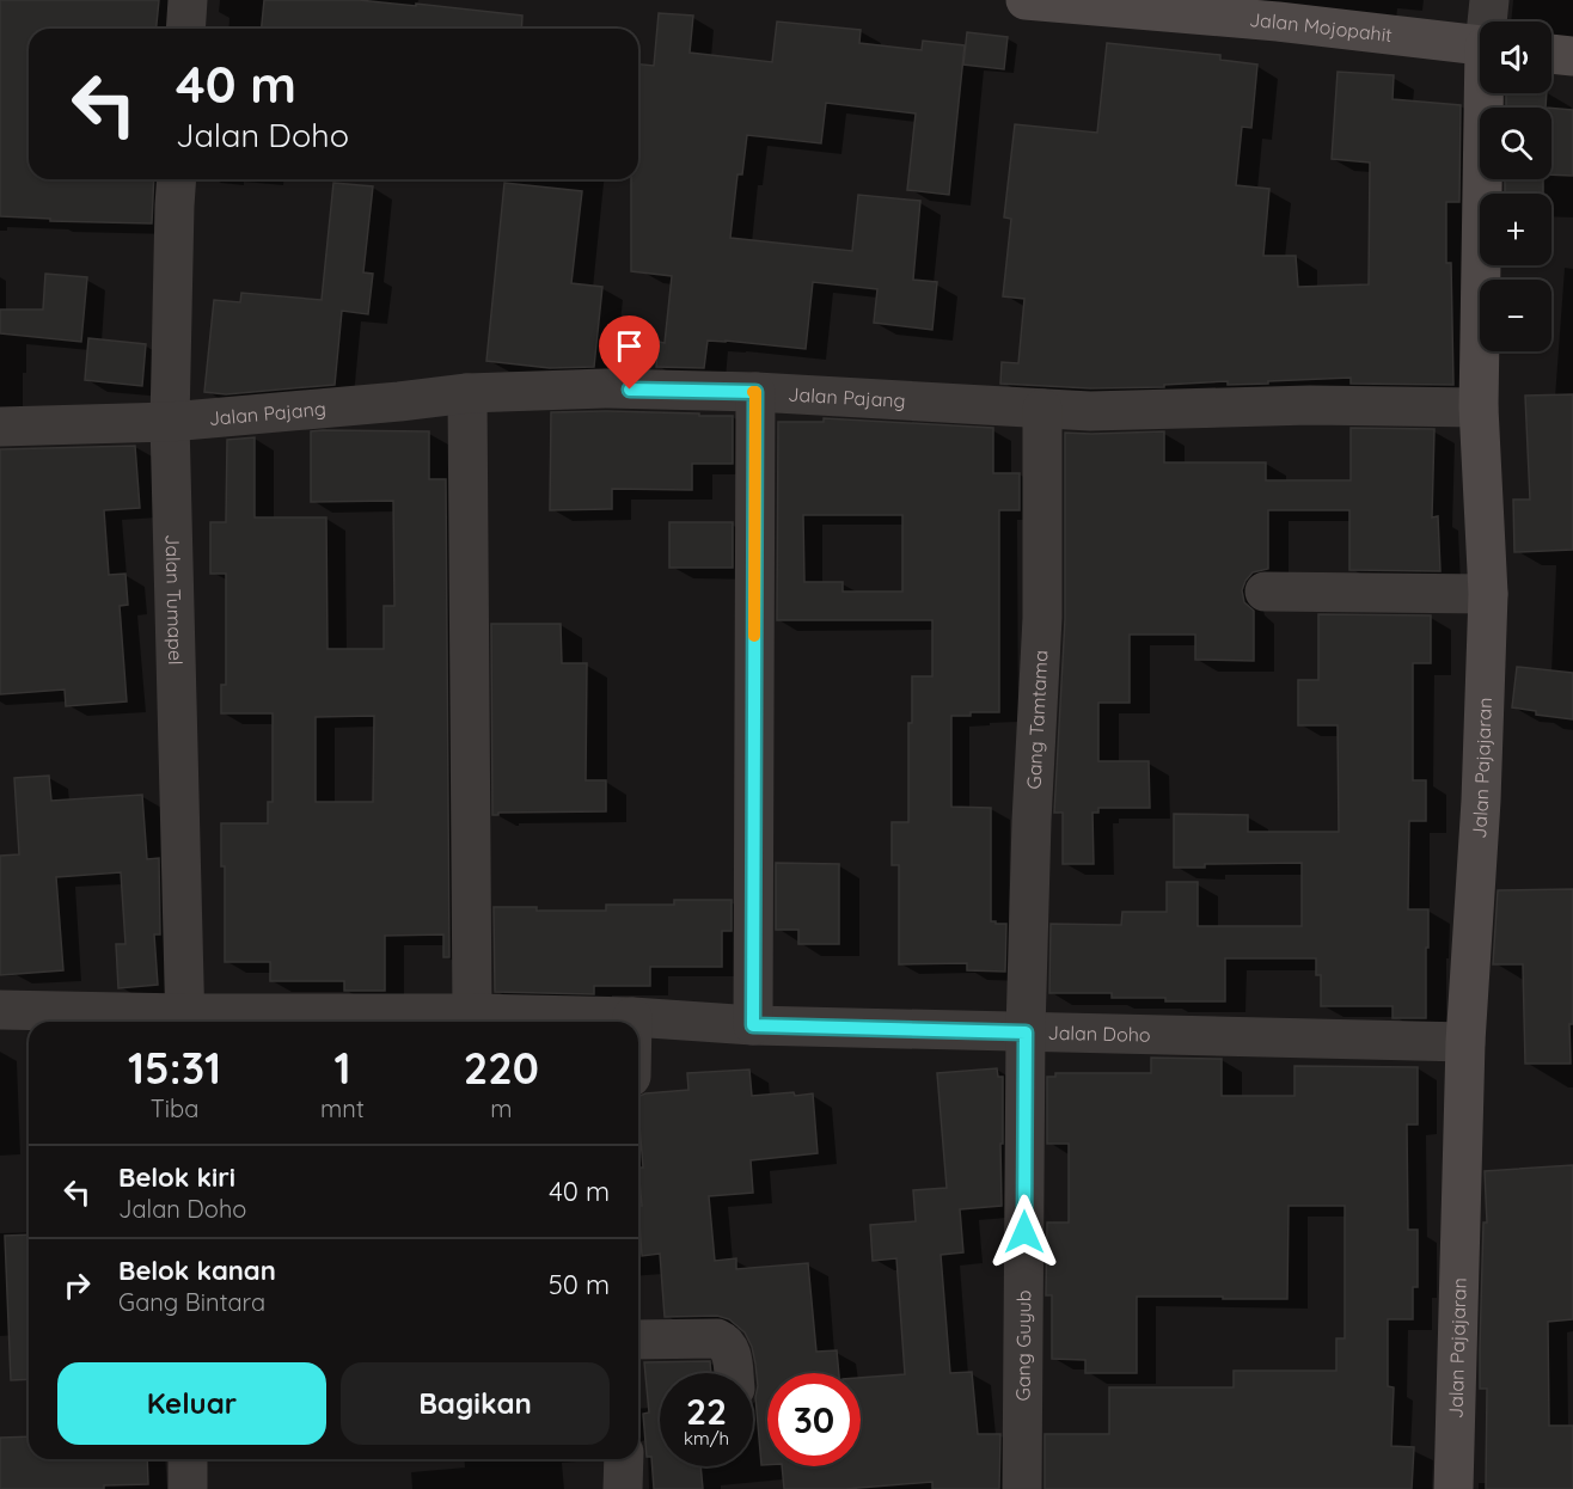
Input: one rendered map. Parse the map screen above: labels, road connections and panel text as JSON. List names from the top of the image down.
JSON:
{
  "streets": {
    "street": [
      "Jalan Mojopahit",
      "Jalan Pajang",
      "Jalan Tumapel",
      "Gang Tamtama",
      "Jalan Pajajaran",
      "Jalan Doho",
      "Gang Guyub"
    ]
  },
  "crossings": [
    ["Jalan Pajang", "Jalan Tumapel"],
    ["Jalan Pajang", "Gang Tamtama"],
    ["Jalan Pajang", "Jalan Pajajaran"],
    ["Jalan Tumapel", "Jalan Doho"],
    ["Gang Tamtama", "Jalan Doho"],
    ["Gang Tamtama", "Gang Guyub"],
    ["Jalan Pajajaran", "Jalan Doho"],
    ["Jalan Doho", "Gang Guyub"]
  ],
  "page": {
    "map_buttons": ["+", "−"],
    "turn": ["40 m", "Jalan Doho"],
    "eta": [
      "15:31",
      "Tiba",
      "1",
      "mnt",
      "220",
      "m"
    ],
    "list": [
      {
        "name": "Belok kiri",
        "note": "Jalan Doho",
        "value": "40 m"
      },
      {
        "name": "Belok kanan",
        "note": "Gang Bintara",
        "value": "50 m"
      }
    ],
    "buttons": ["Keluar", "Bagikan"],
    "speed": "22 km/h",
    "limit": "30"
  }
}
